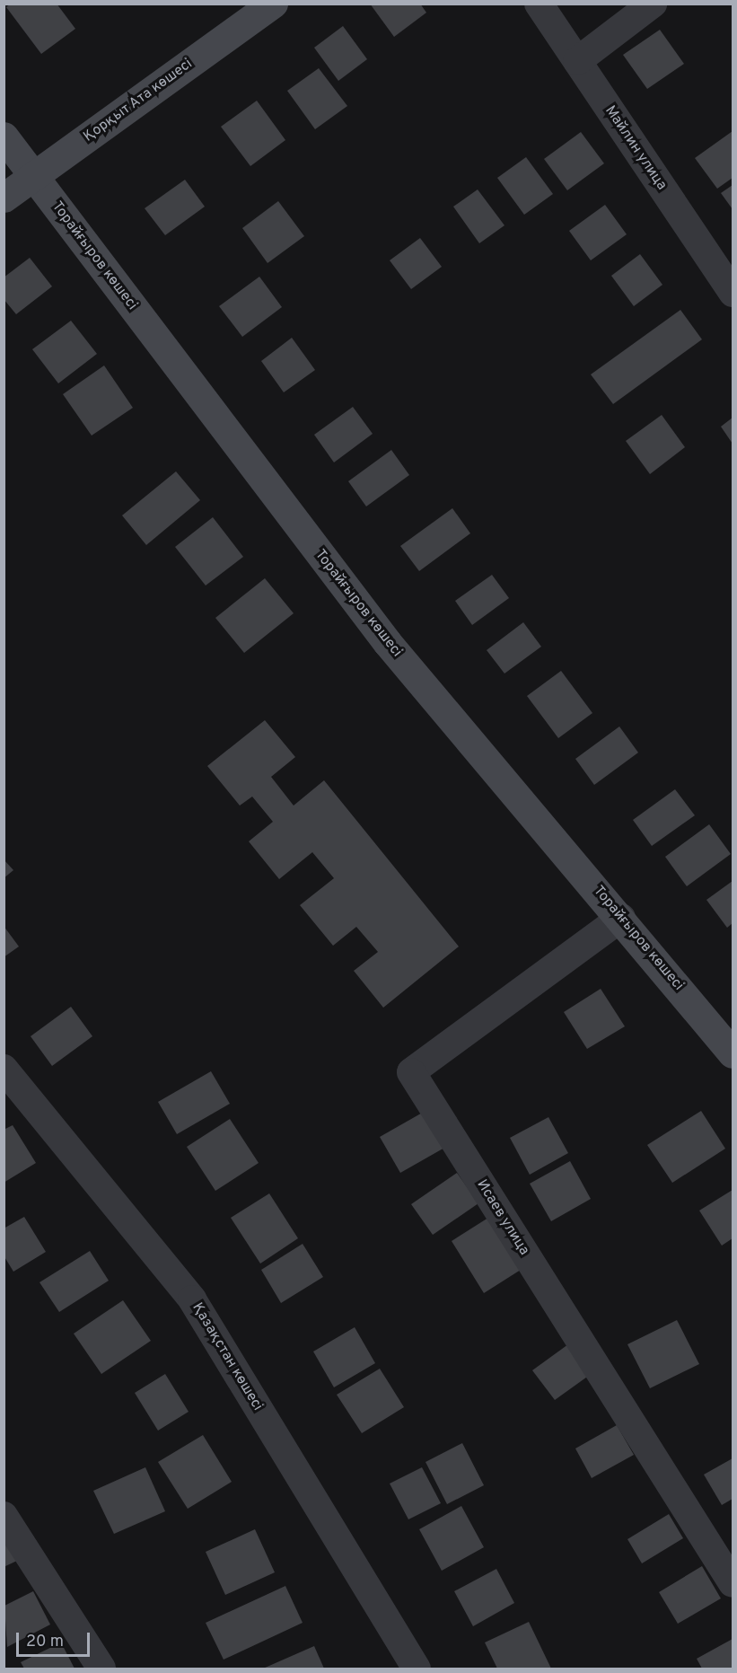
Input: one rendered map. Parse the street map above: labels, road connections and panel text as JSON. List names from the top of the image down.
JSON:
{
  "streets": {
    "street": [
      "Қорқыт Ата көшесі",
      "Майлин улица",
      "Торайғыров көшесі",
      "Исаев улица",
      "Қазақстан көшесі"
    ]
  },
  "crossings": [
    ["Қорқыт Ата көшесі", "Торайғыров көшесі"],
    ["Торайғыров көшесі", "Исаев улица"]
  ],
  "scale_bar": "20 m"
}
